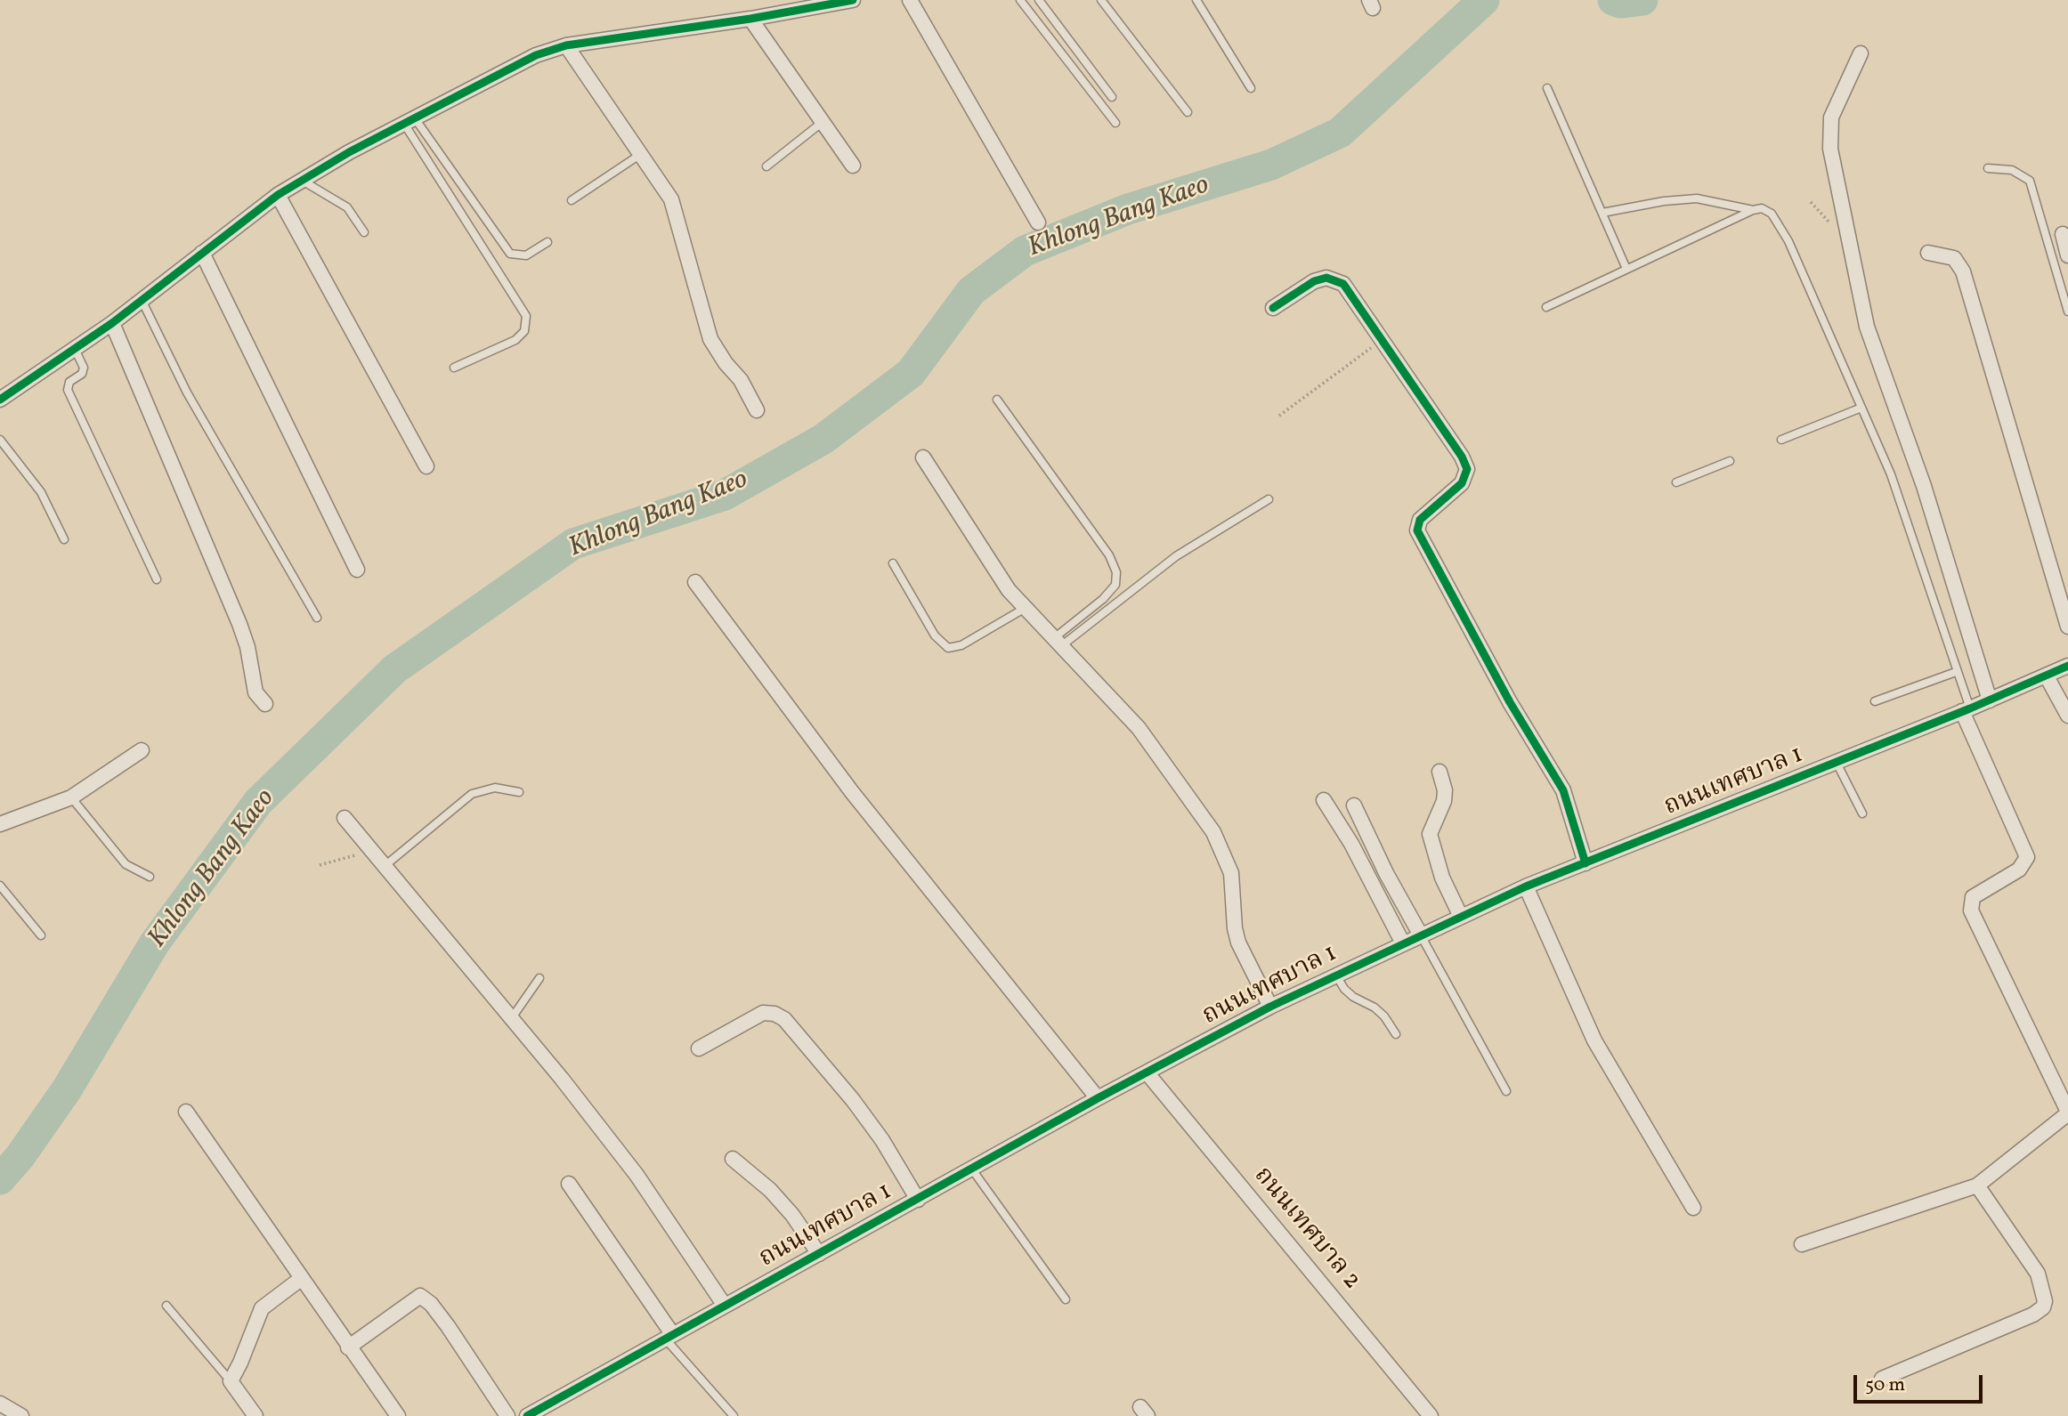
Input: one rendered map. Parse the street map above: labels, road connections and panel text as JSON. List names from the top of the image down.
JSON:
{
  "streets": {
    "street": ["ถนนเทศบาล 1", "ถนนเทศบาล 2"]
  },
  "crossings": [
    ["ถนนเทศบาล 1", "ถนนเทศบาล 2"]
  ],
  "water": ["Khlong Bang Kaeo"],
  "scale_bar": "50 m"
}
